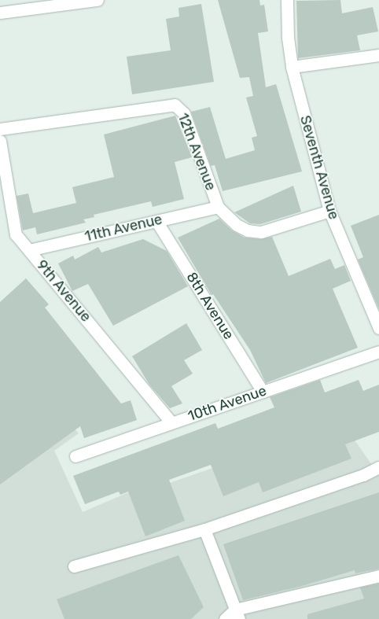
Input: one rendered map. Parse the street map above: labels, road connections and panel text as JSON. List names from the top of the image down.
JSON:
{
  "streets": {
    "street": [
      "12th Avenue",
      "Seventh Avenue",
      "11th Avenue",
      "9th Avenue",
      "8th Avenue",
      "10th Avenue"
    ]
  },
  "crossings": [
    ["12th Avenue", "Seventh Avenue"],
    ["12th Avenue", "11th Avenue"],
    ["11th Avenue", "9th Avenue"],
    ["11th Avenue", "8th Avenue"],
    ["9th Avenue", "10th Avenue"],
    ["8th Avenue", "10th Avenue"]
  ]
}
